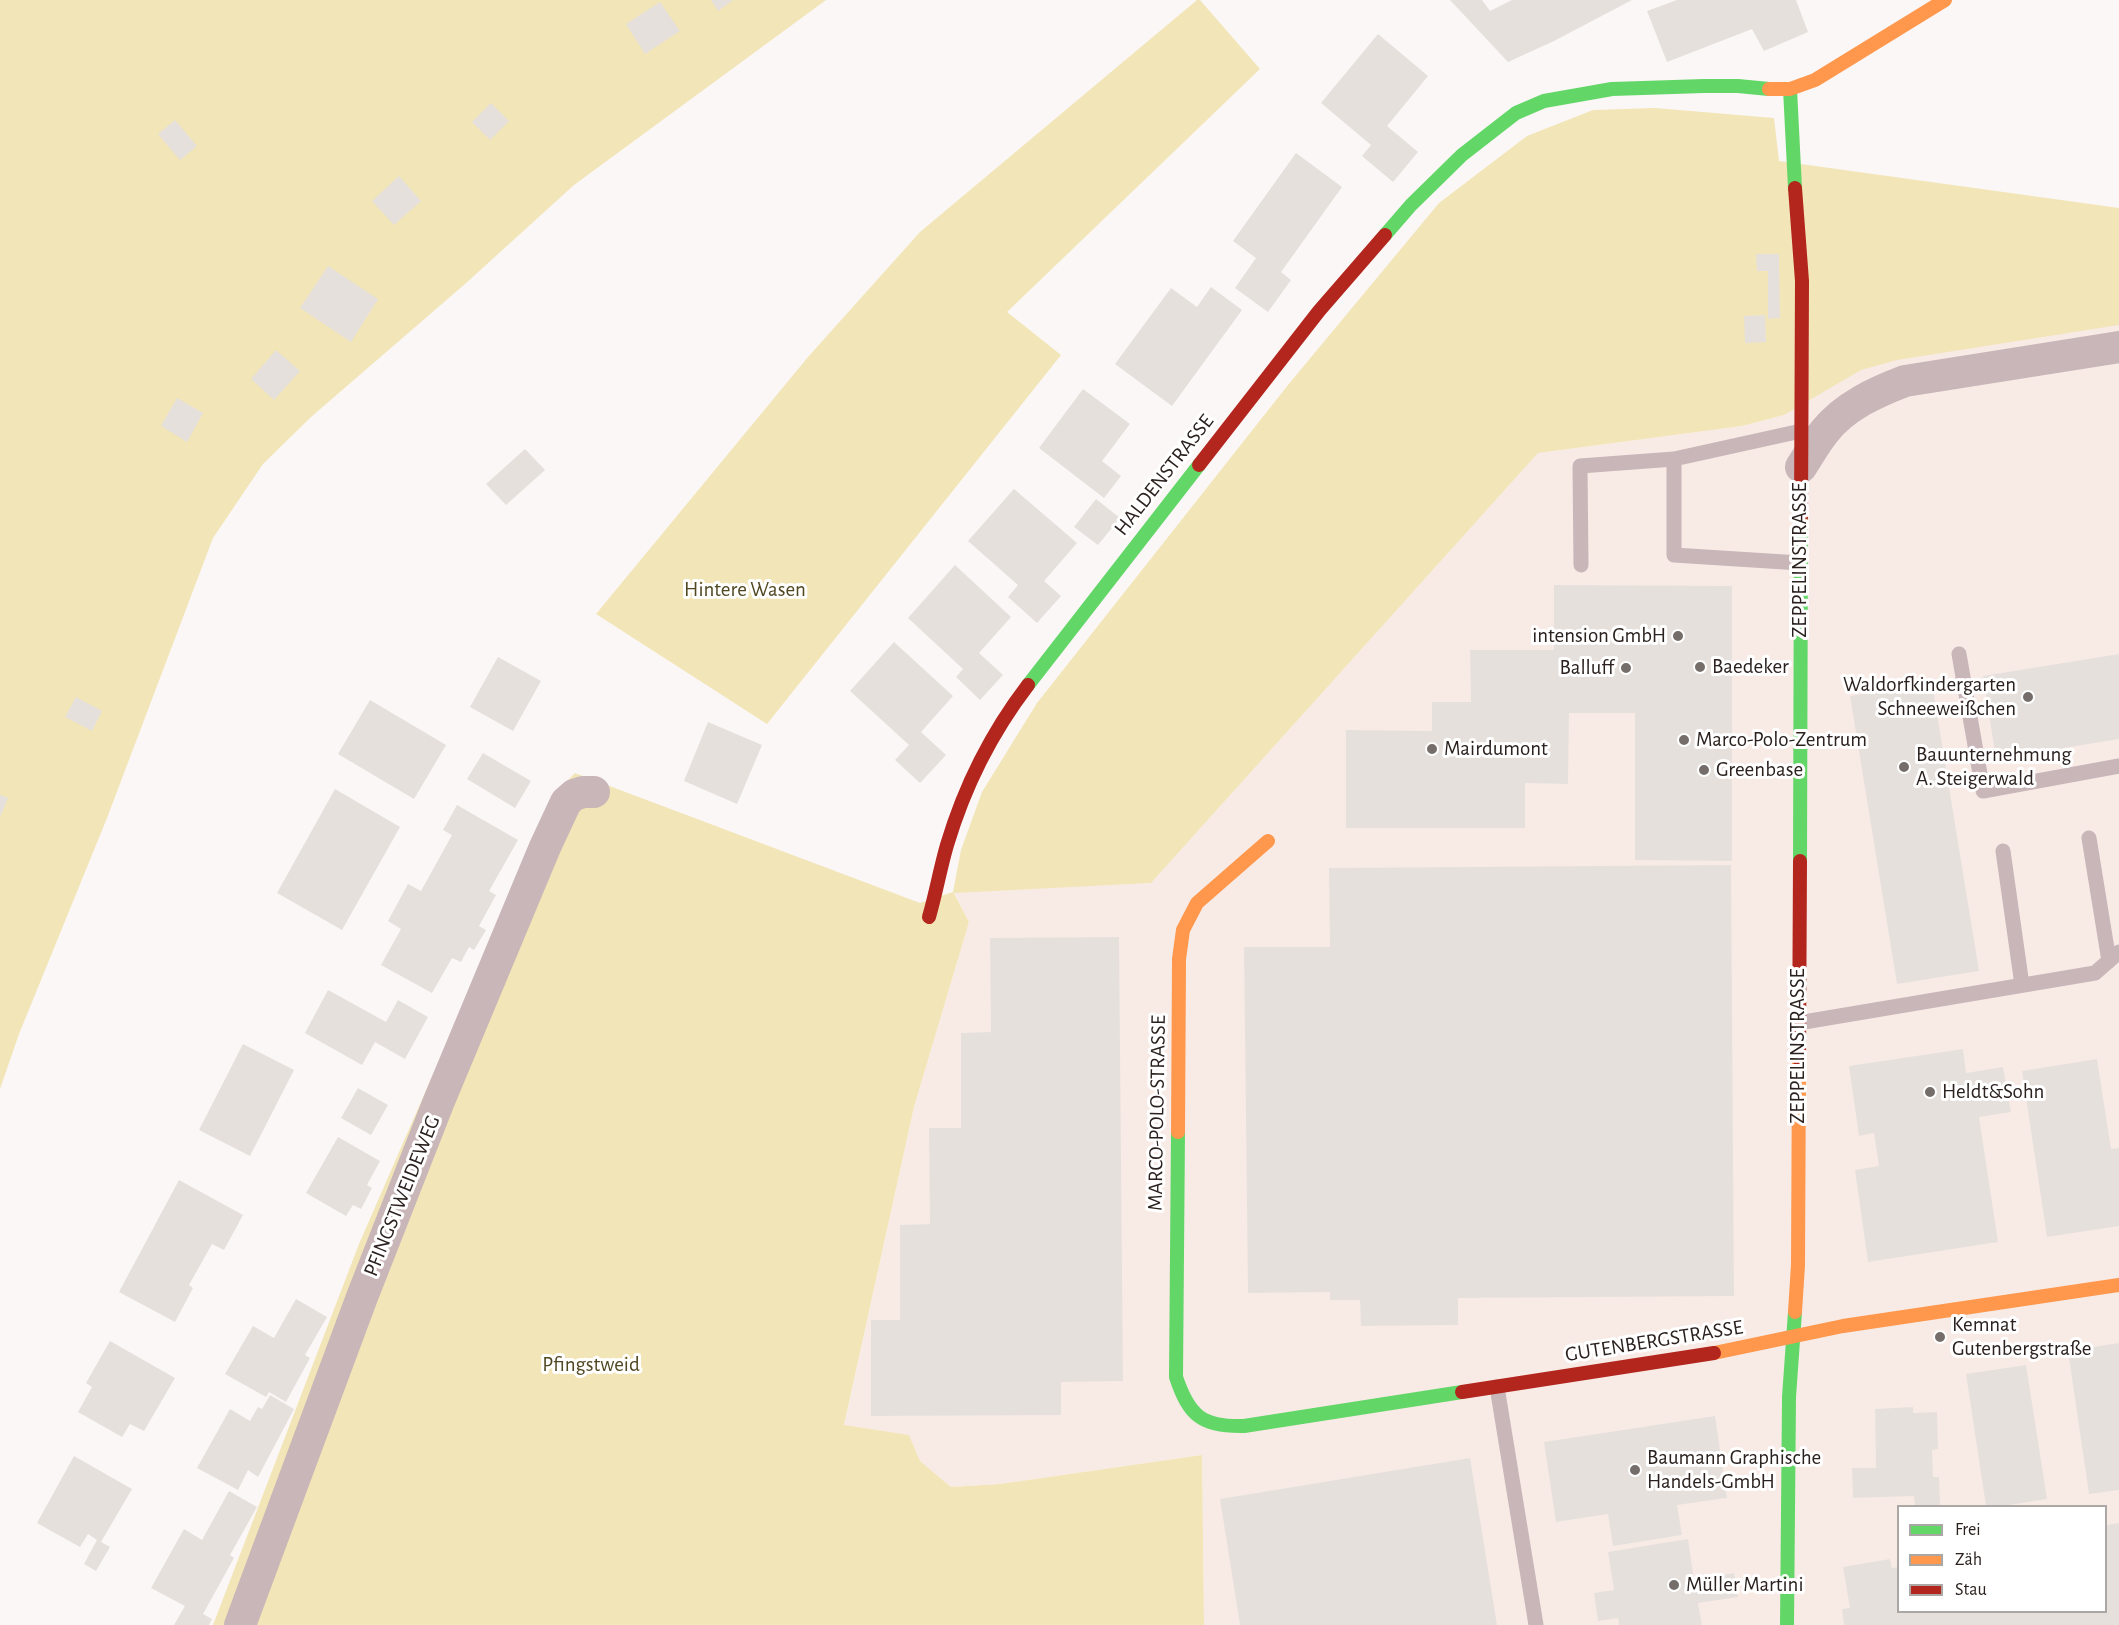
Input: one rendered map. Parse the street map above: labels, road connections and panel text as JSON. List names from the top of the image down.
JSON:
{
  "streets": {
    "street": [
      "HALDENSTRASSE",
      "ZEPPELINSTRASSE",
      "MARCO-POLO-STRASSE",
      "PFINGSTWEIDEWEG",
      "GUTENBERGSTRASSE"
    ]
  },
  "crossings": [
    ["HALDENSTRASSE", "ZEPPELINSTRASSE"],
    ["ZEPPELINSTRASSE", "GUTENBERGSTRASSE"],
    ["MARCO-POLO-STRASSE", "GUTENBERGSTRASSE"]
  ],
  "parks": ["Hintere Wasen", "Pfingstweid"],
  "places": [
    "intension GmbH",
    "Baedeker",
    "Balluff",
    "Waldorfkindergarten Schneeweißchen",
    "Marco-Polo-Zentrum",
    "Mairdumont",
    "Bauunternehmung A. Steigerwald",
    "Greenbase",
    "Heldt&Sohn",
    "Kemnat Gutenbergstraße",
    "Baumann Graphische Handels-GmbH",
    "Müller Martini"
  ],
  "legend": ["Frei", "Zäh", "Stau"]
}
